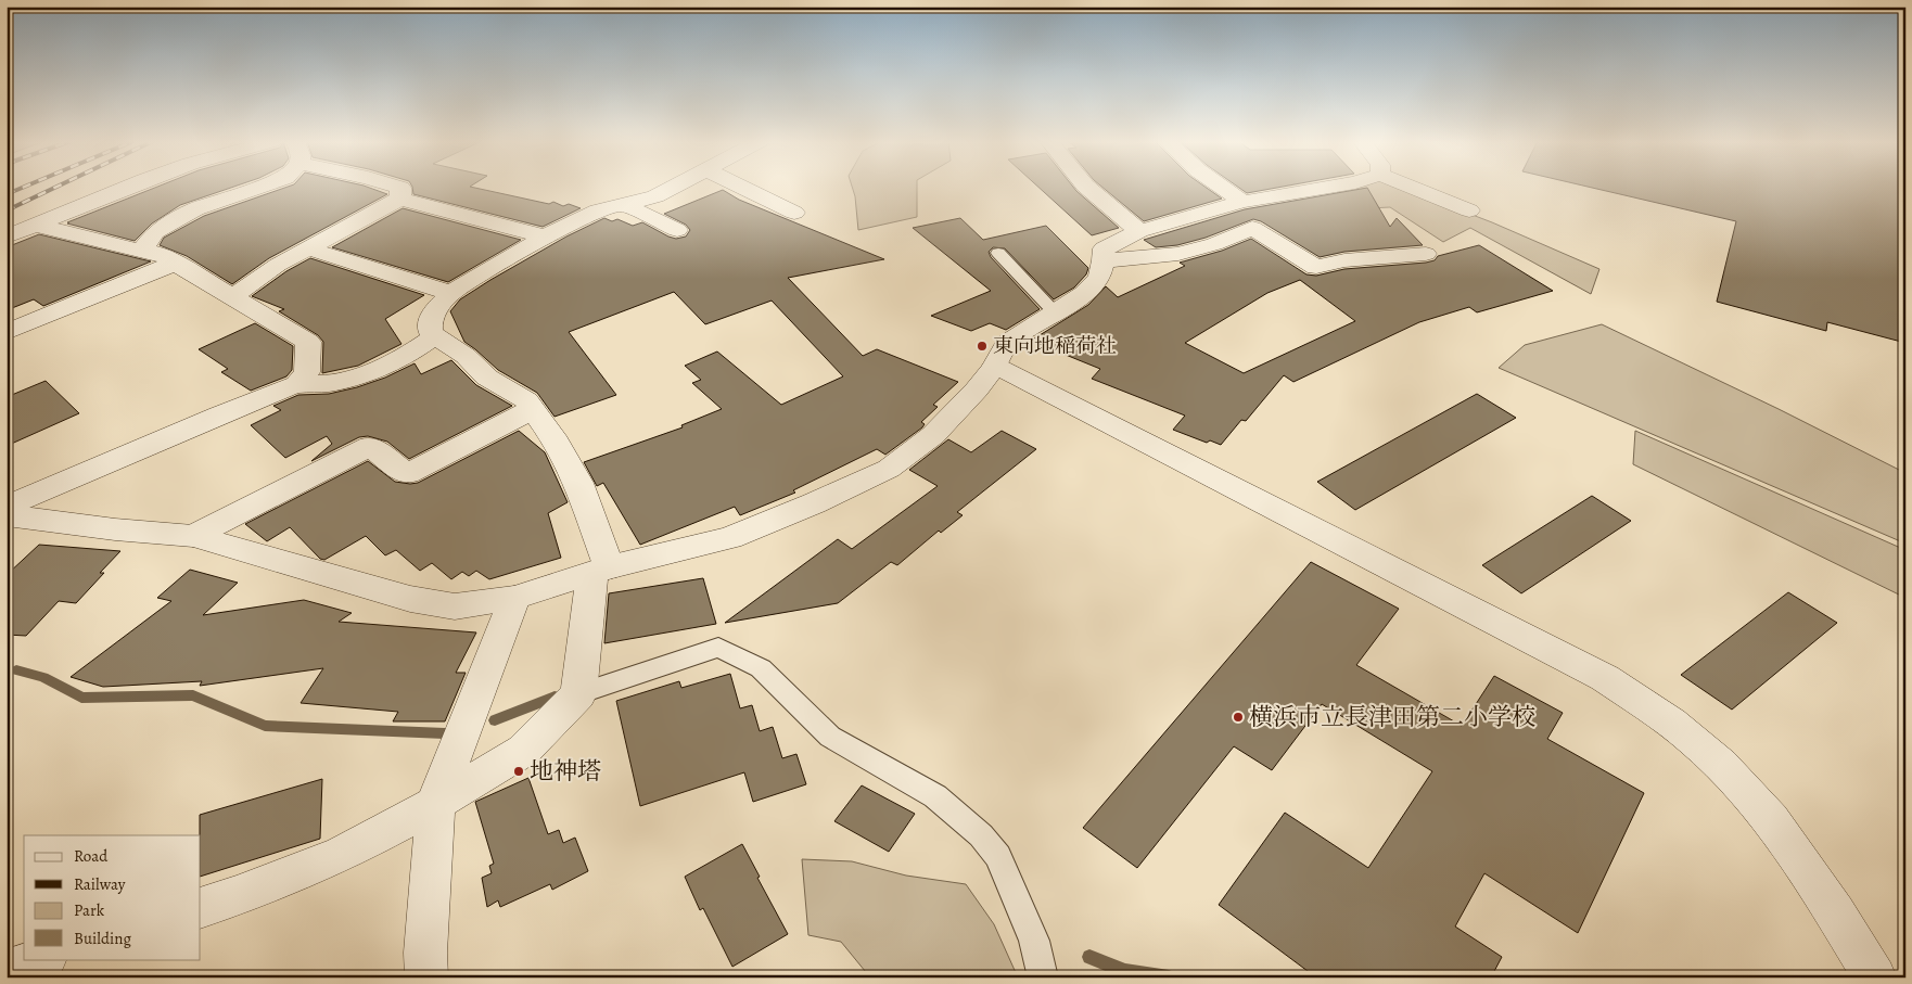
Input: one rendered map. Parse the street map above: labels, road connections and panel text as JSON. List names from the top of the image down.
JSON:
{
  "places": ["東向地稲荷社", "横浜市立長津田第二小学校", "地神塔"],
  "legend": [
    "Road",
    "Railway",
    "Park",
    "Building"
  ]
}
